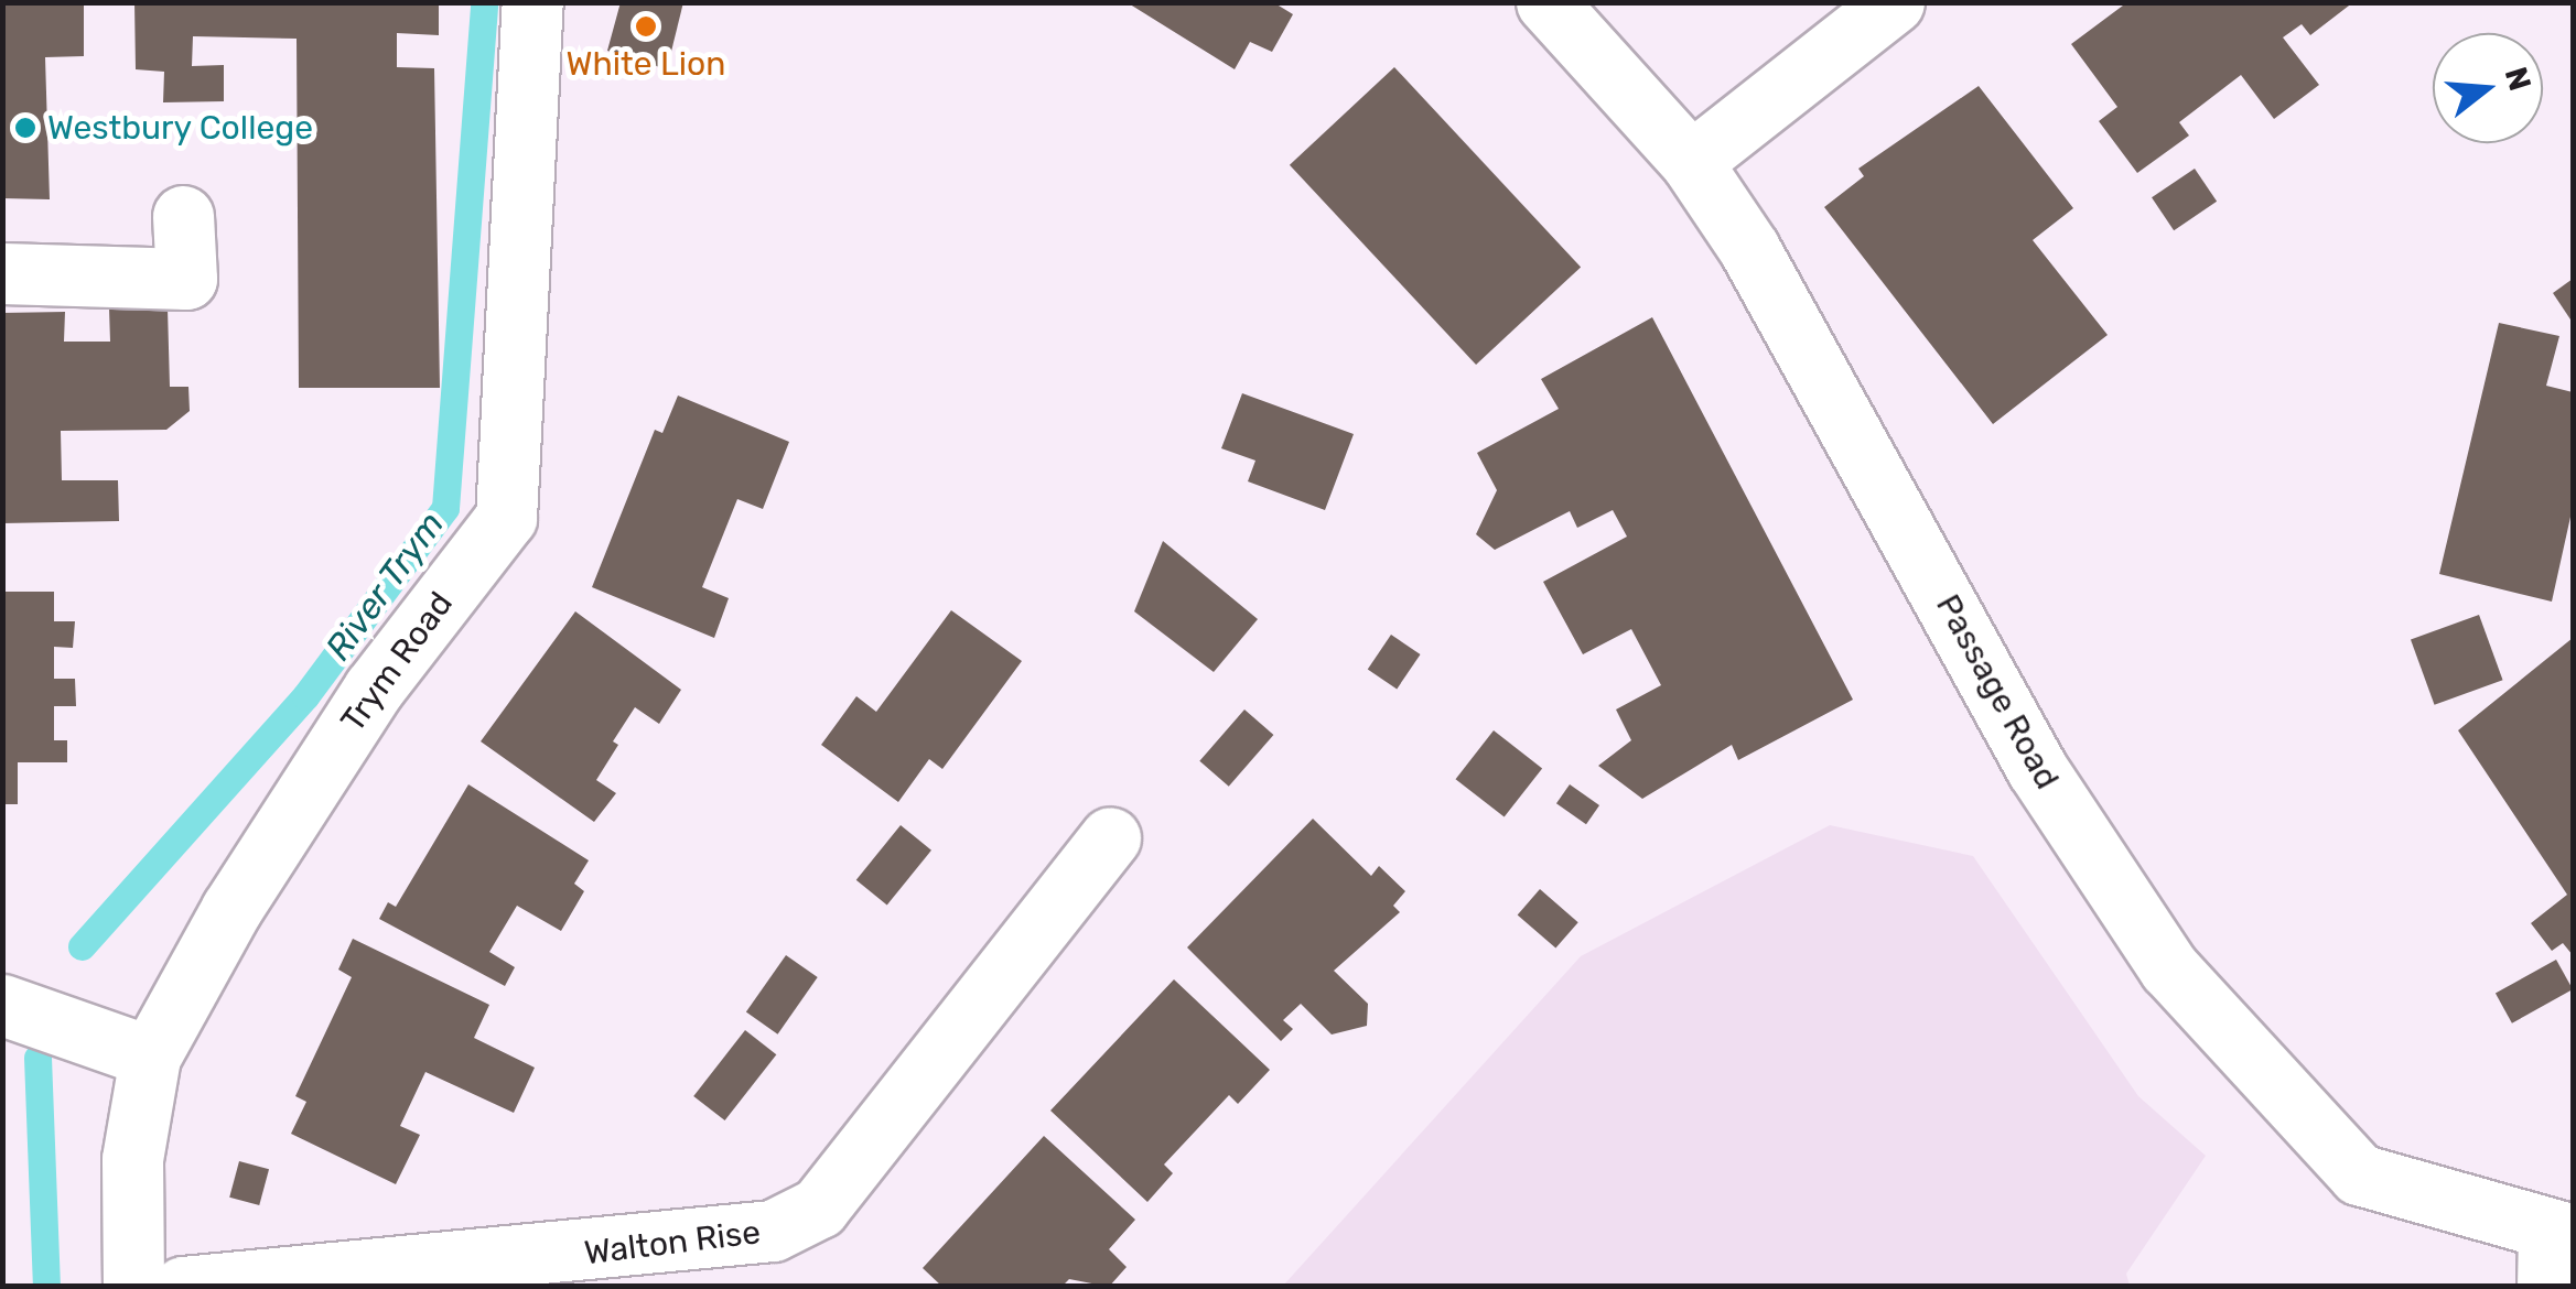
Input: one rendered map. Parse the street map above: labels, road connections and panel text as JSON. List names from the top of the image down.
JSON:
{
  "streets": {
    "street": ["Trym Road", "Passage Road", "Walton Rise"]
  },
  "water": ["River Trym"],
  "places": ["White Lion", "Westbury College"],
  "north": "right"
}
